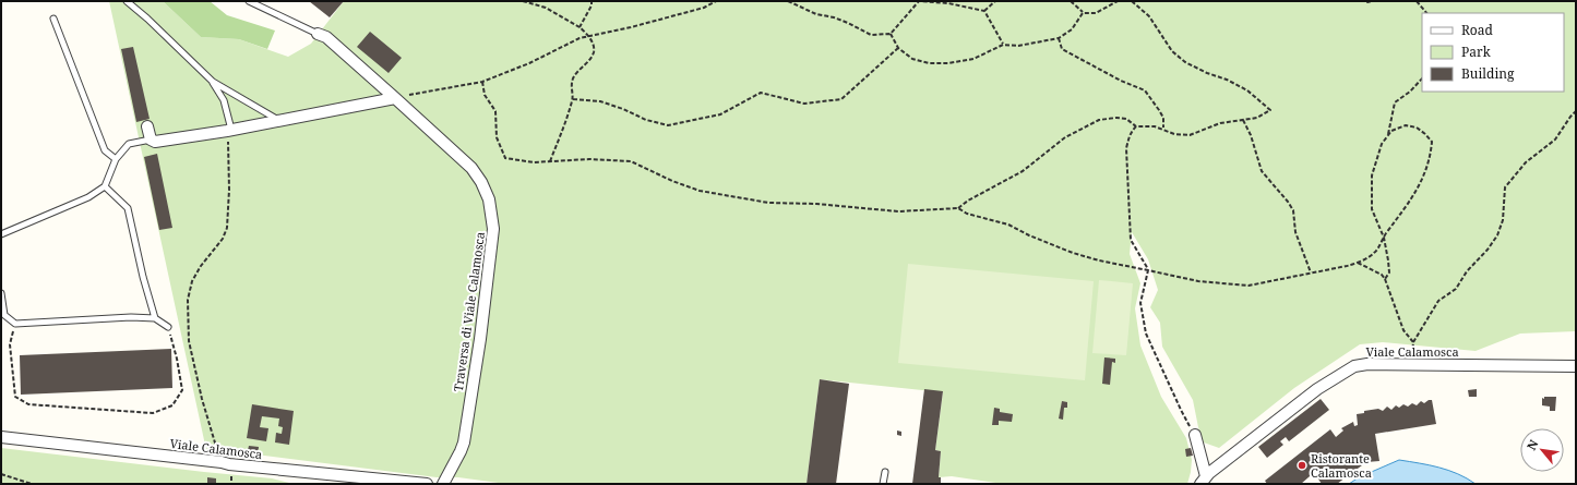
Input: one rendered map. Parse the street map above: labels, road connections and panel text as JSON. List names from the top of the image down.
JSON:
{
  "streets": {
    "street": ["Traversa di Viale Calamosca", "Viale Calamosca"]
  },
  "places": ["Ristorante Calamosca"],
  "legend": ["Road", "Park", "Building"],
  "north": "top left"
}
